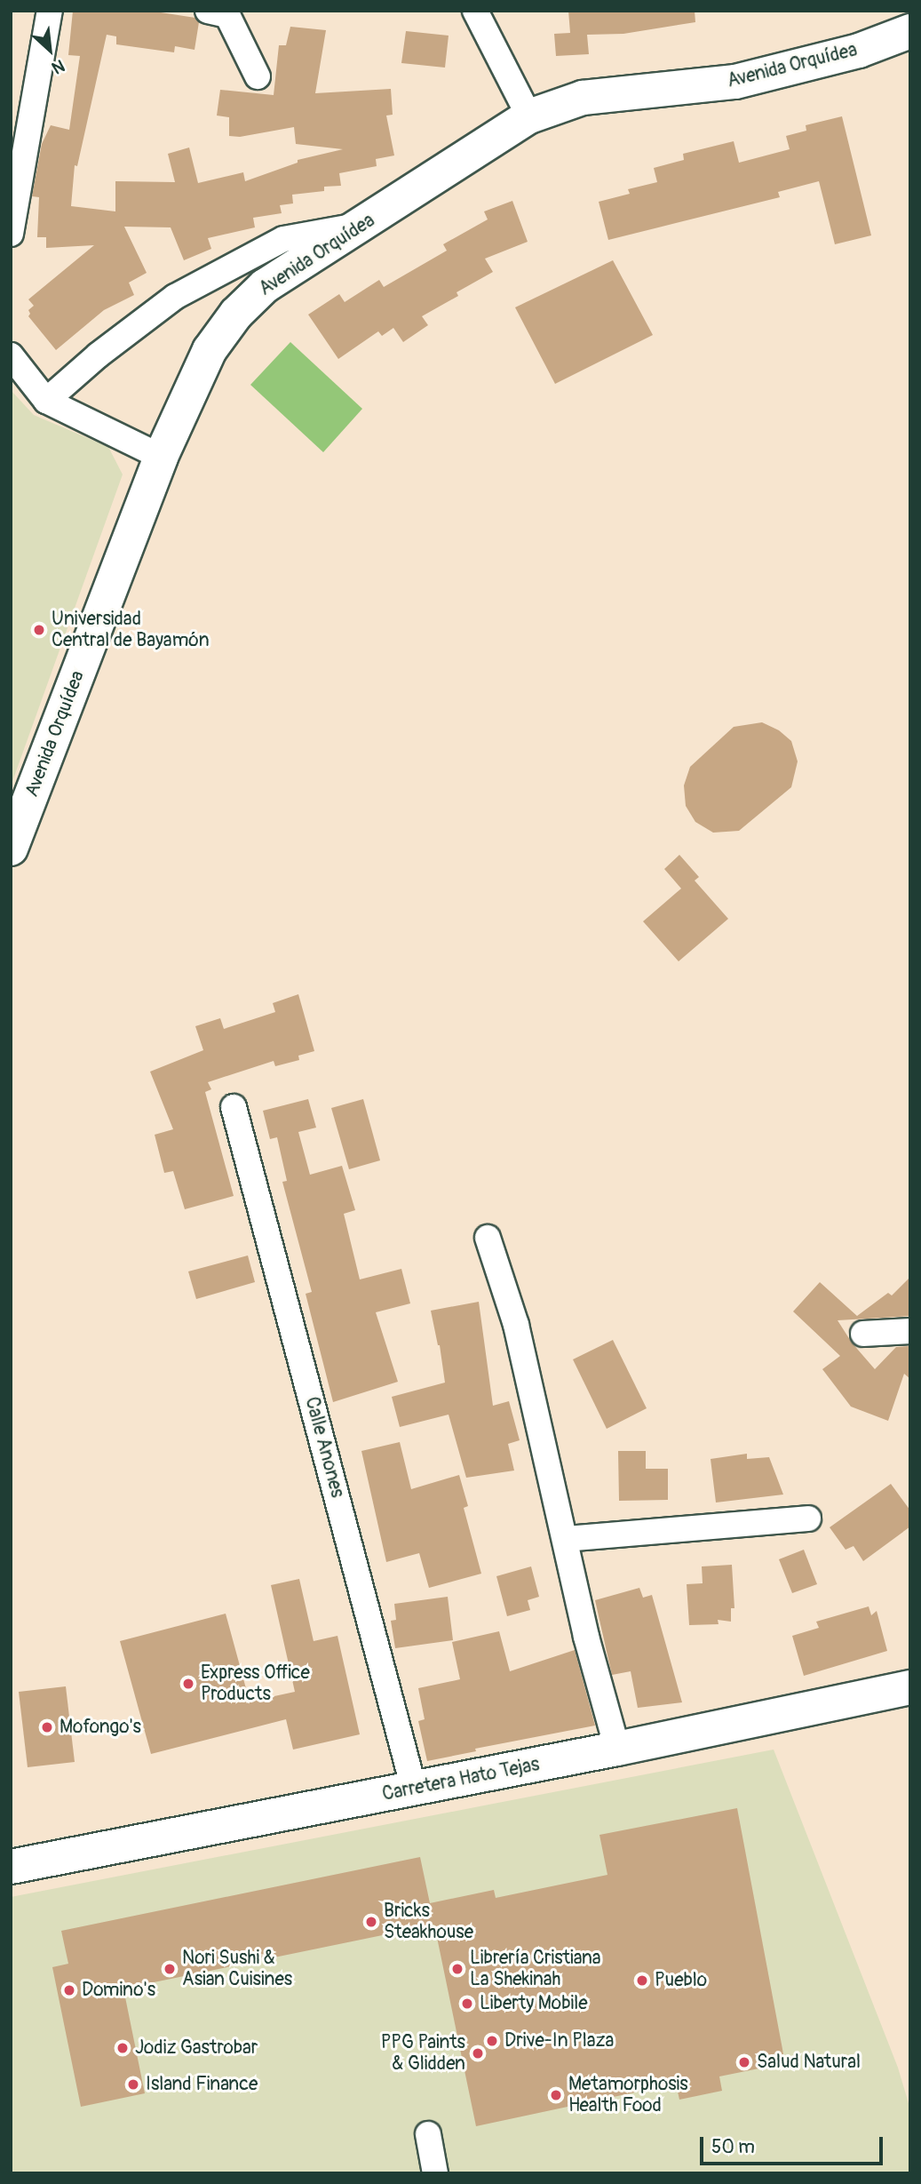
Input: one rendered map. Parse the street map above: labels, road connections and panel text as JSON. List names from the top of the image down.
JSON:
{
  "streets": {
    "street": ["Avenida Orquídea", "Calle Anones", "Carretera Hato Tejas"]
  },
  "crossings": [
    ["Calle Anones", "Carretera Hato Tejas"]
  ],
  "places": [
    "Universidad Central de Bayamón",
    "Express Office Products",
    "Mofongo's",
    "Bricks Steakhouse",
    "Nori Sushi & Asian Cuisines",
    "Librería Cristiana La Shekinah",
    "Pueblo",
    "Domino's",
    "Liberty Mobile",
    "Drive-In Plaza",
    "Jodiz Gastrobar",
    "PPG Paints & Glidden",
    "Salud Natural",
    "Island Finance",
    "Metamorphosis Health Food"
  ],
  "scale_bar": "50 m",
  "north": "bottom right"
}
